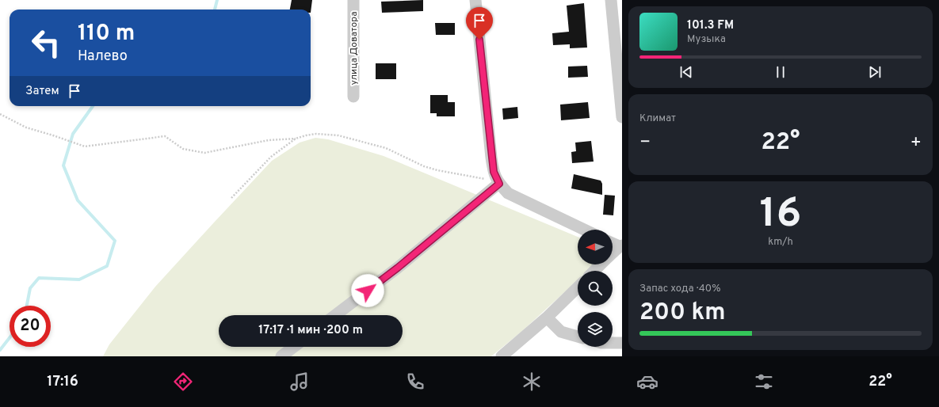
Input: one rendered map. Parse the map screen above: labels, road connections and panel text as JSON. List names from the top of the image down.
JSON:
{
  "streets": {
    "street": ["улица Доватора"]
  },
  "north": "left",
  "page": {
    "turn": ["110 m", "Налево"],
    "song": ["101.3 FM", "Музыка"],
    "then": "Затем",
    "tile": [
      "Климат",
      ["16", "km/h"],
      ["Запас хода · 40%", "200 km"]
    ],
    "heat": ["−", "22°", "+"],
    "limit": "20",
    "trip": "17:17 · 1 мин · 200 m",
    "tabs": ["17:16", "22°"]
  }
}
